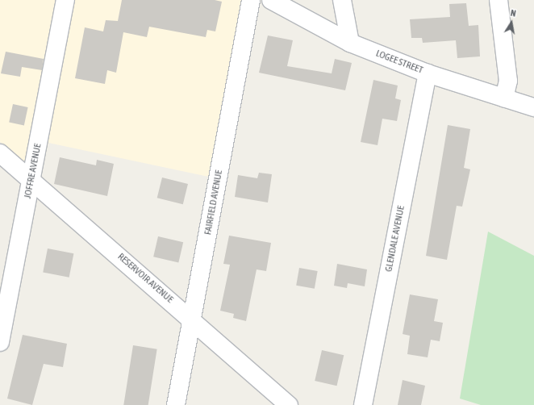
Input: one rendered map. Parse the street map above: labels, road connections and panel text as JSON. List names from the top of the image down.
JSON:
{
  "streets": {
    "street": [
      "LOGEE STREET",
      "JOFFRE AVENUE",
      "FAIRFIELD AVENUE",
      "GLENDALE AVENUE",
      "RESERVOIR AVENUE"
    ]
  },
  "crossings": [
    ["LOGEE STREET", "GLENDALE AVENUE"],
    ["JOFFRE AVENUE", "RESERVOIR AVENUE"],
    ["FAIRFIELD AVENUE", "RESERVOIR AVENUE"]
  ],
  "north": "top"
}
